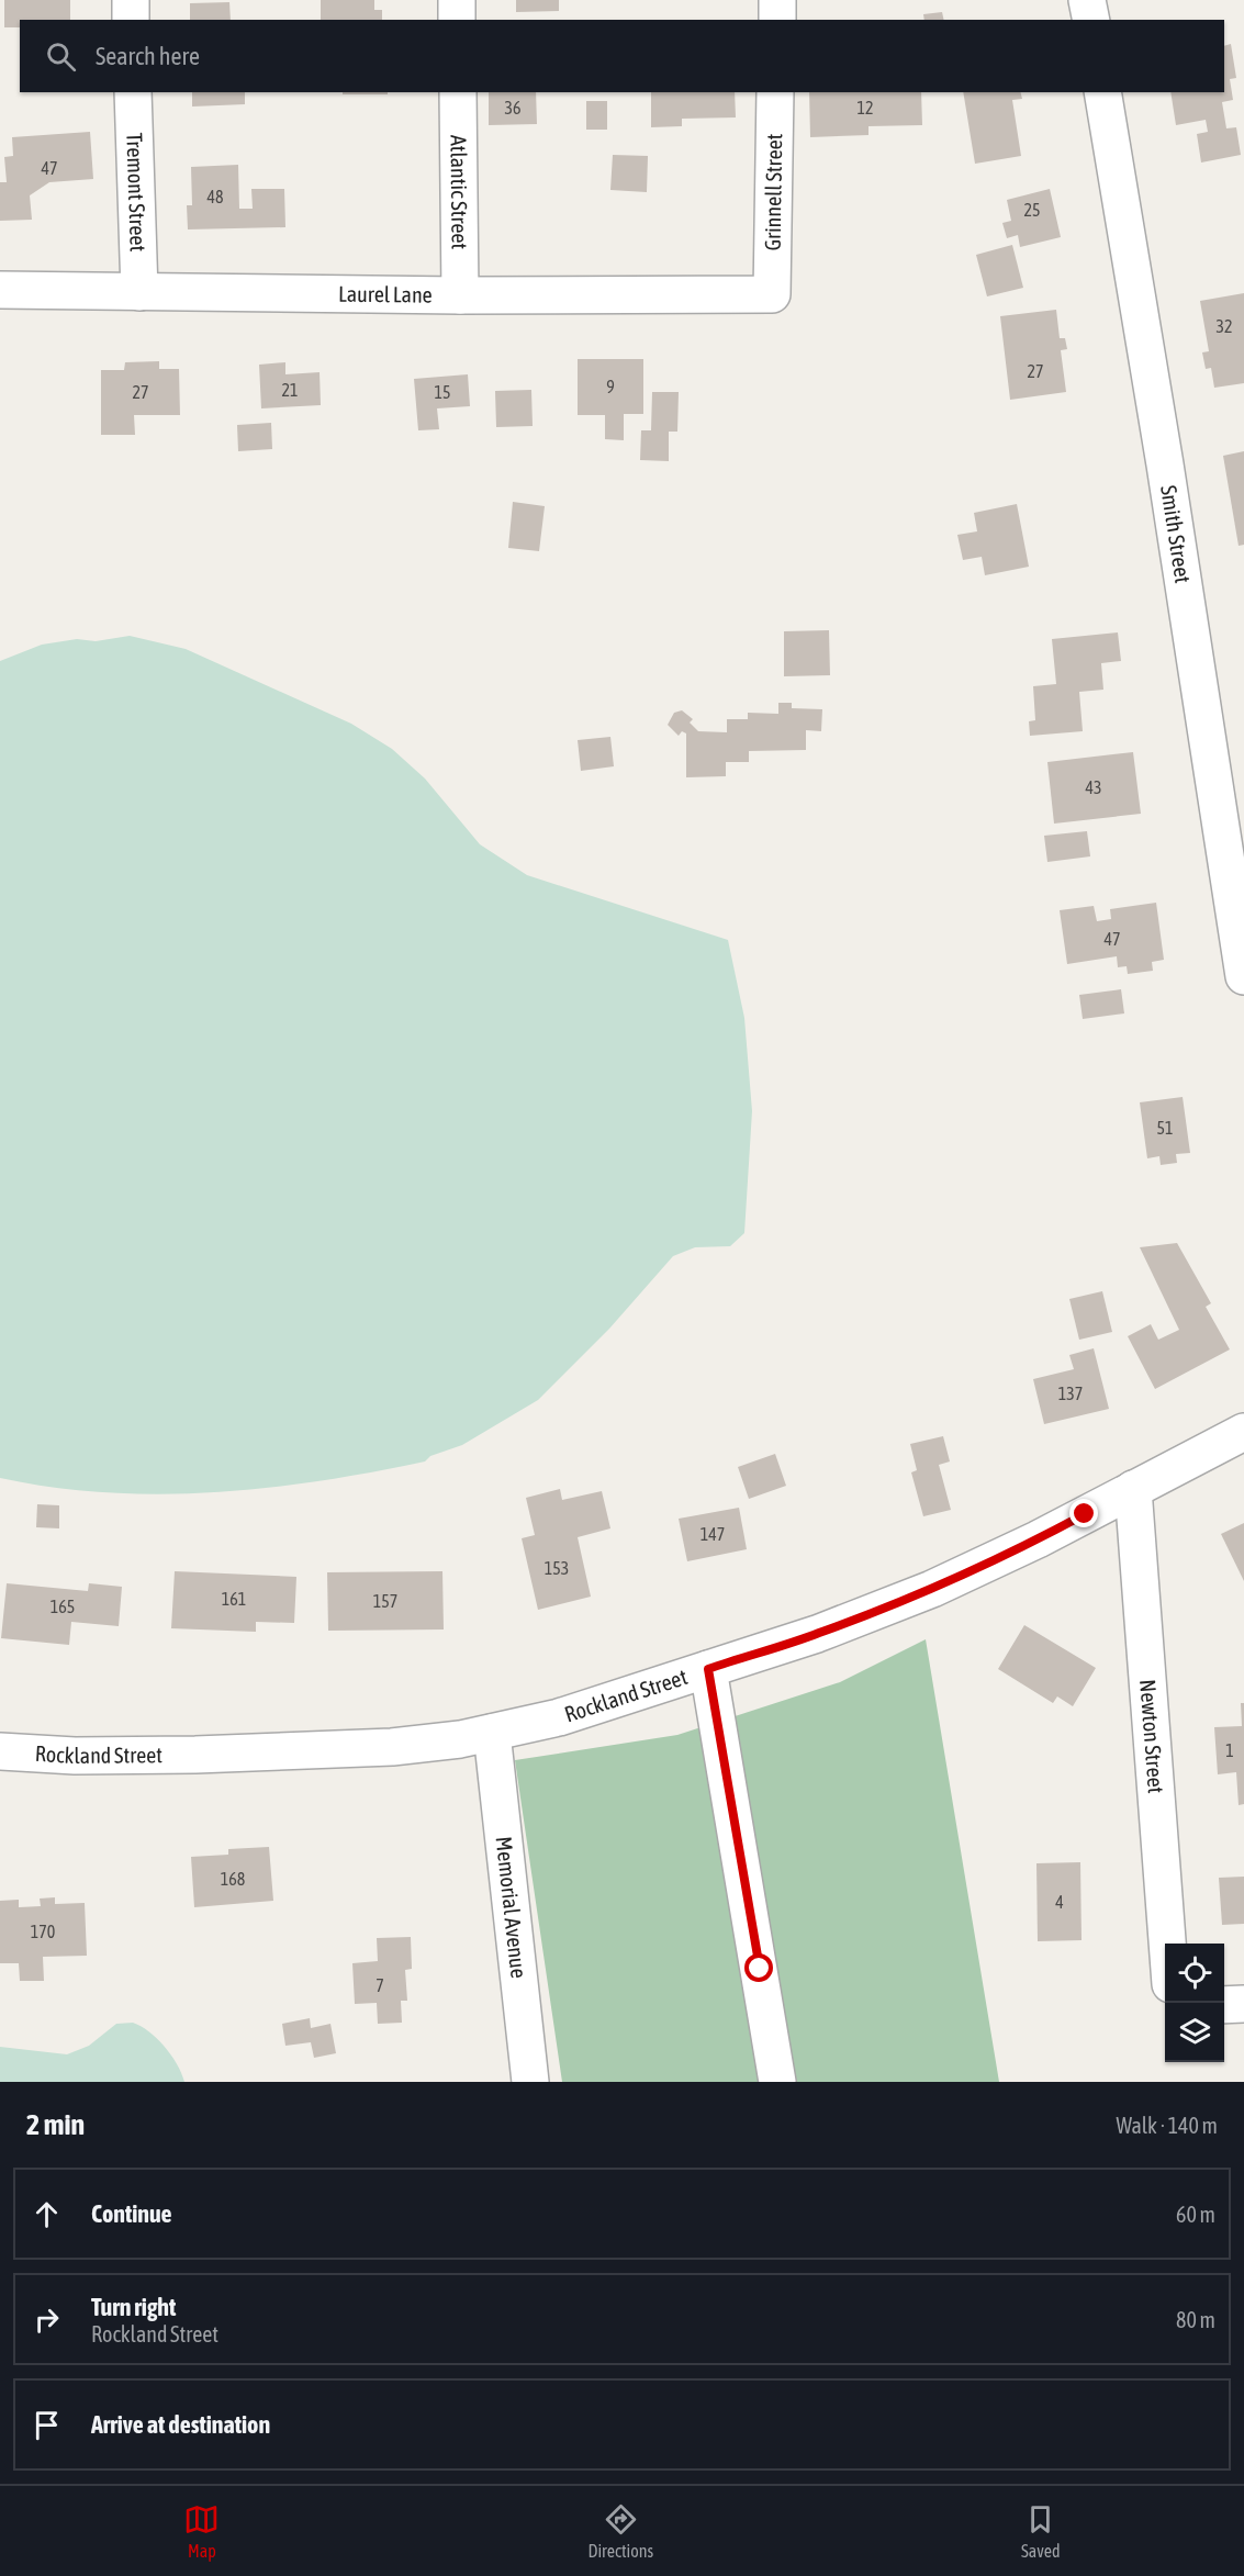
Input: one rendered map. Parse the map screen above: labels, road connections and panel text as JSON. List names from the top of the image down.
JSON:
{
  "streets": {
    "street": [
      "Tremont Street",
      "Grinnell Street",
      "Atlantic Street",
      "Laurel Lane",
      "Smith Street",
      "Rockland Street",
      "Newton Street",
      "Memorial Avenue"
    ]
  },
  "crossings": [
    ["Tremont Street", "Laurel Lane"],
    ["Grinnell Street", "Laurel Lane"],
    ["Atlantic Street", "Laurel Lane"],
    ["Rockland Street", "Newton Street"],
    ["Rockland Street", "Memorial Avenue"]
  ],
  "house_numbers": [
    "36",
    "12",
    "47",
    "48",
    "25",
    "32",
    "27",
    "9",
    "21",
    "27",
    "15",
    "43",
    "47",
    "51",
    "137",
    "147",
    "153",
    "161",
    "157",
    "165",
    "1",
    "168",
    "4",
    "170",
    "7"
  ],
  "page": {
    "search": "Search here",
    "heading": ["2 min", "Walk · 140 m"],
    "list": [
      ["Continue", "60 m"],
      ["Turn right", "Rockland Street", "80 m"],
      "Arrive at destination"
    ],
    "nav": ["Map", "Directions", "Saved"]
  }
}
